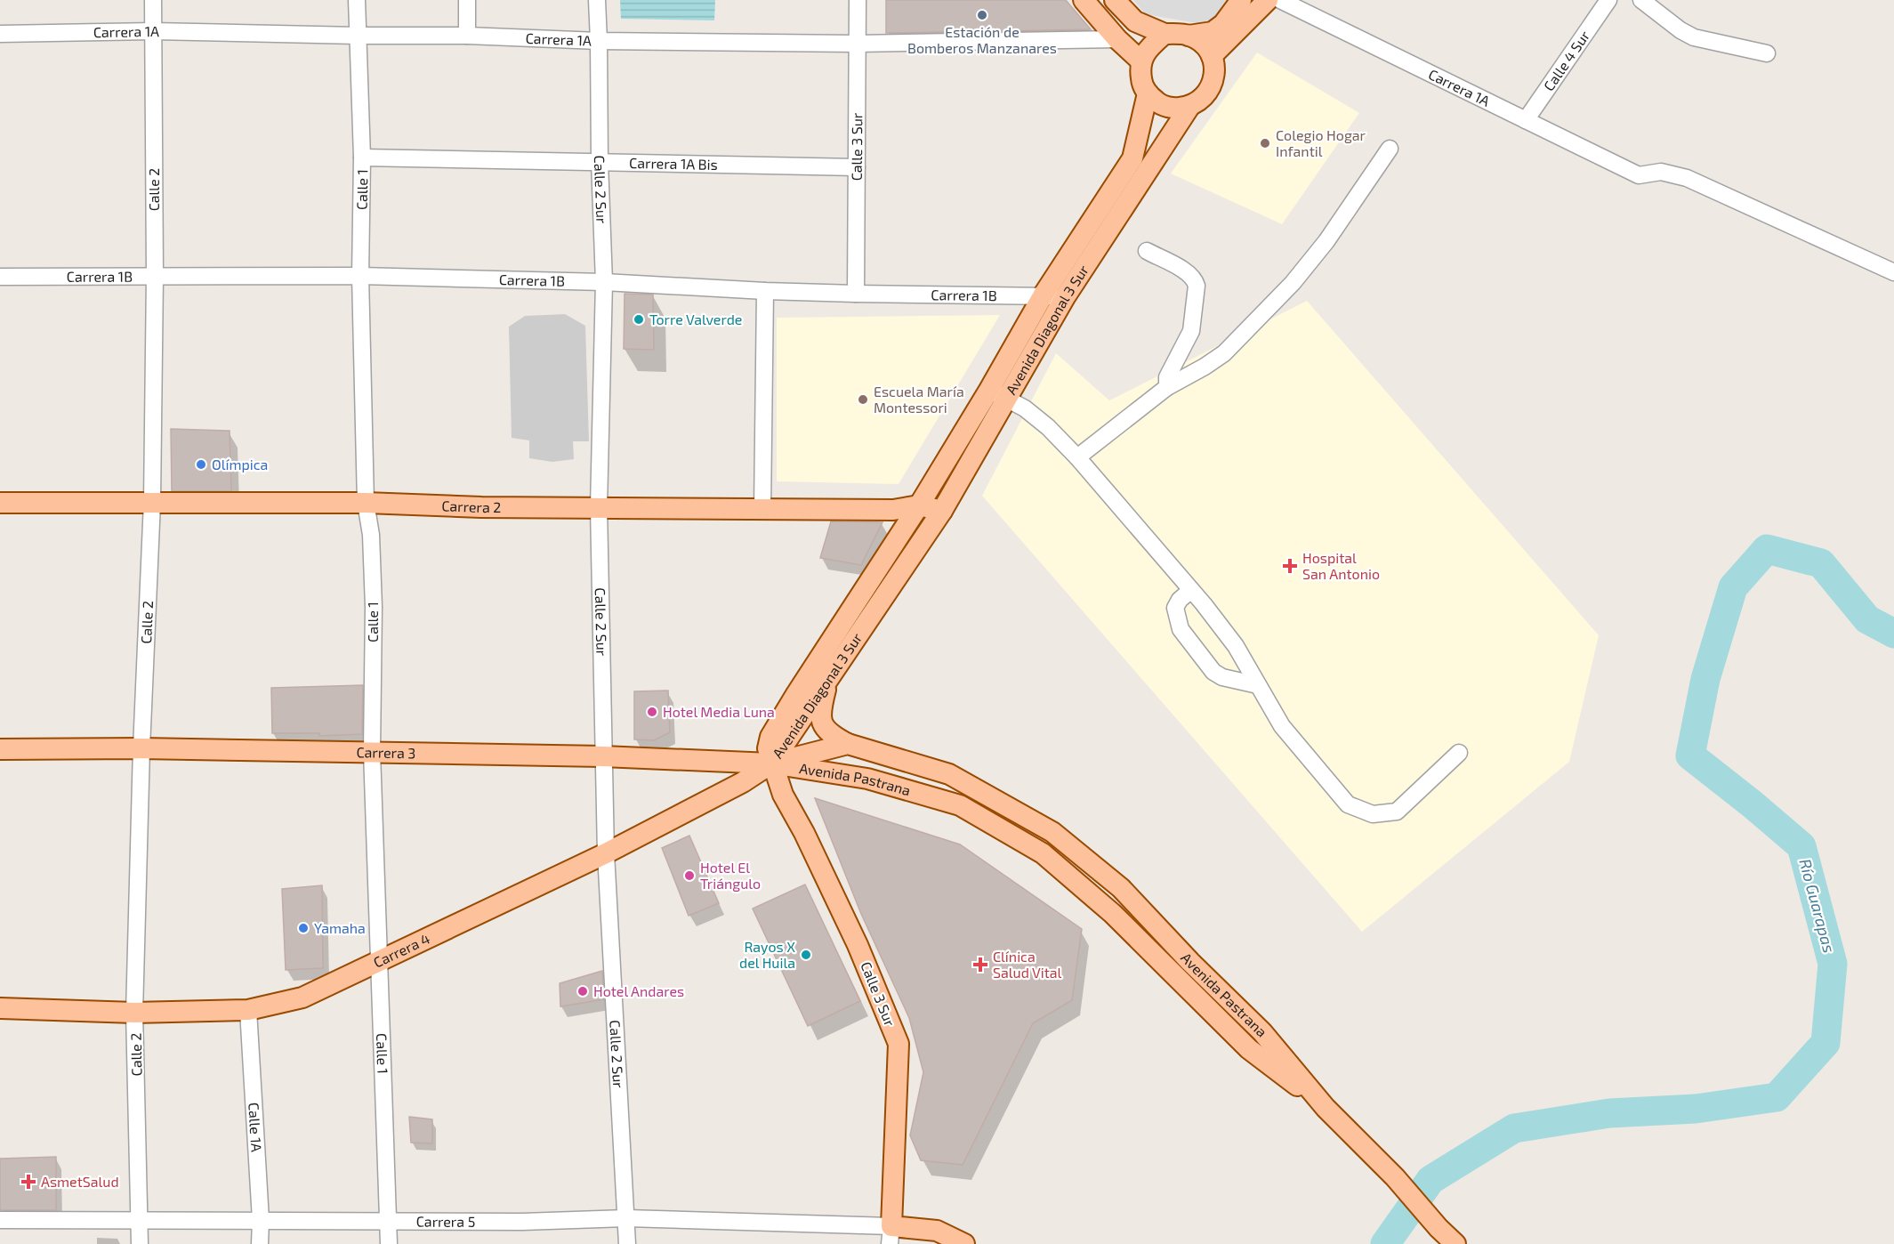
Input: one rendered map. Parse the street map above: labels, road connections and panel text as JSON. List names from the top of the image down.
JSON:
{
  "streets": {
    "main road": [
      "Calle 3 Sur",
      "Avenida Diagonal 3 Sur",
      "Carrera 2",
      "Carrera 3",
      "Avenida Pastrana",
      "Carrera 4"
    ],
    "street": [
      "Carrera 1A",
      "Calle 4 Sur",
      "Carrera 1A Bis",
      "Calle 2",
      "Calle 1",
      "Calle 2 Sur",
      "Carrera 1B",
      "Calle 1A",
      "Carrera 5"
    ]
  },
  "crossings": [
    ["Carrera 1A", "Calle 4 Sur"],
    ["Carrera 1A", "Calle 3 Sur"],
    ["Carrera 1A", "Calle 2"],
    ["Carrera 1A", "Calle 1"],
    ["Carrera 1A", "Calle 2 Sur"],
    ["Calle 3 Sur", "Carrera 1A Bis"],
    ["Calle 3 Sur", "Carrera 1B"],
    ["Calle 3 Sur", "Avenida Diagonal 3 Sur"],
    ["Calle 3 Sur", "Carrera 3"],
    ["Calle 3 Sur", "Avenida Pastrana"],
    ["Calle 3 Sur", "Carrera 4"],
    ["Calle 3 Sur", "Carrera 5"],
    ["Carrera 1A Bis", "Calle 1"],
    ["Carrera 1A Bis", "Calle 2 Sur"],
    ["Calle 2", "Carrera 1B"],
    ["Calle 2", "Carrera 2"],
    ["Calle 2", "Carrera 3"],
    ["Calle 2", "Carrera 4"],
    ["Calle 2", "Carrera 5"],
    ["Calle 1", "Carrera 1B"],
    ["Calle 1", "Carrera 2"],
    ["Calle 1", "Carrera 3"],
    ["Calle 1", "Carrera 4"],
    ["Calle 1", "Carrera 5"],
    ["Calle 2 Sur", "Carrera 1B"],
    ["Calle 2 Sur", "Carrera 2"],
    ["Calle 2 Sur", "Carrera 3"],
    ["Calle 2 Sur", "Carrera 4"],
    ["Calle 2 Sur", "Carrera 5"],
    ["Carrera 1B", "Avenida Diagonal 3 Sur"],
    ["Avenida Diagonal 3 Sur", "Carrera 2"],
    ["Avenida Diagonal 3 Sur", "Carrera 3"],
    ["Avenida Diagonal 3 Sur", "Avenida Pastrana"],
    ["Avenida Diagonal 3 Sur", "Carrera 4"],
    ["Carrera 3", "Avenida Pastrana"],
    ["Carrera 3", "Carrera 4"],
    ["Avenida Pastrana", "Carrera 4"],
    ["Carrera 4", "Calle 1A"],
    ["Calle 1A", "Carrera 5"]
  ],
  "water": ["Río Guarapas"],
  "places": {
    "other": [
      "Estación de Bomberos Manzanares",
      "Colegio Hogar Infantil",
      "Torre Valverde",
      "Escuela María Montessori",
      "Olímpica",
      "Hotel Media Luna",
      "Hotel El Triángulo",
      "Yamaha",
      "Rayos X del Huila",
      "Hotel Andares"
    ],
    "health": ["Hospital San Antonio", "Clínica Salud Vital", "AsmetSalud"]
  }
}
